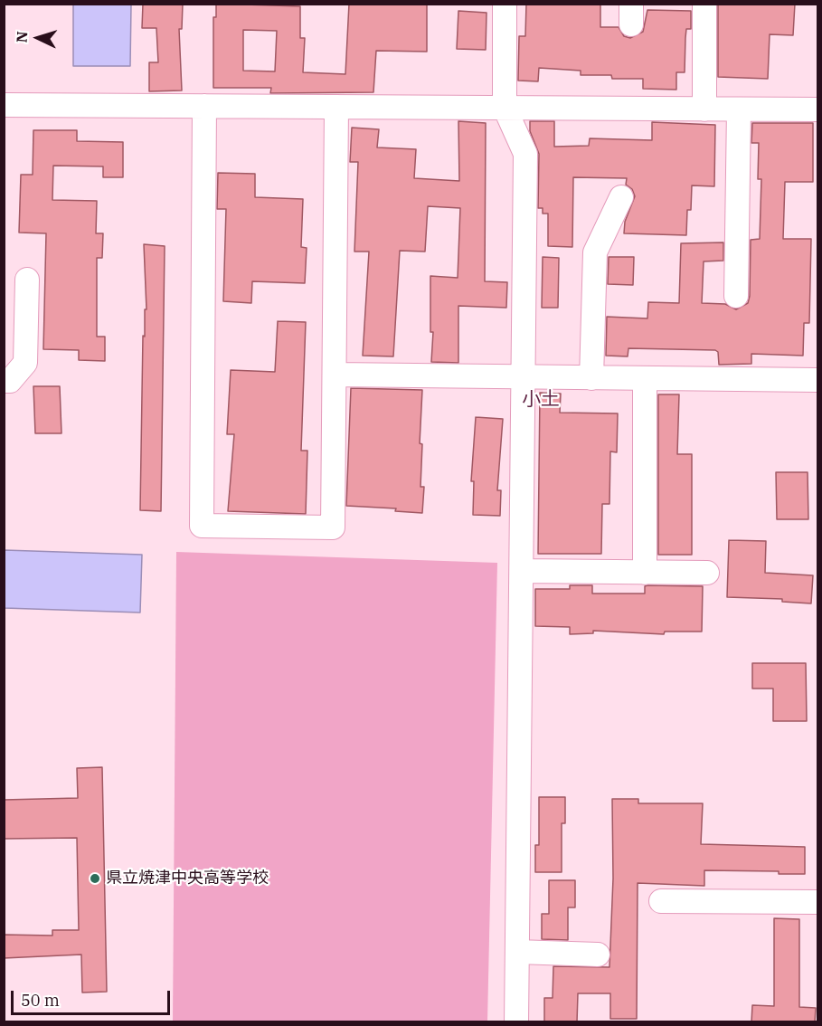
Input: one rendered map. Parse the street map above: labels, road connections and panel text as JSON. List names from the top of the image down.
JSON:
{
  "districts": ["小土"],
  "places": ["県立焼津中央高等学校"],
  "scale_bar": "50 m",
  "north": "left"
}
